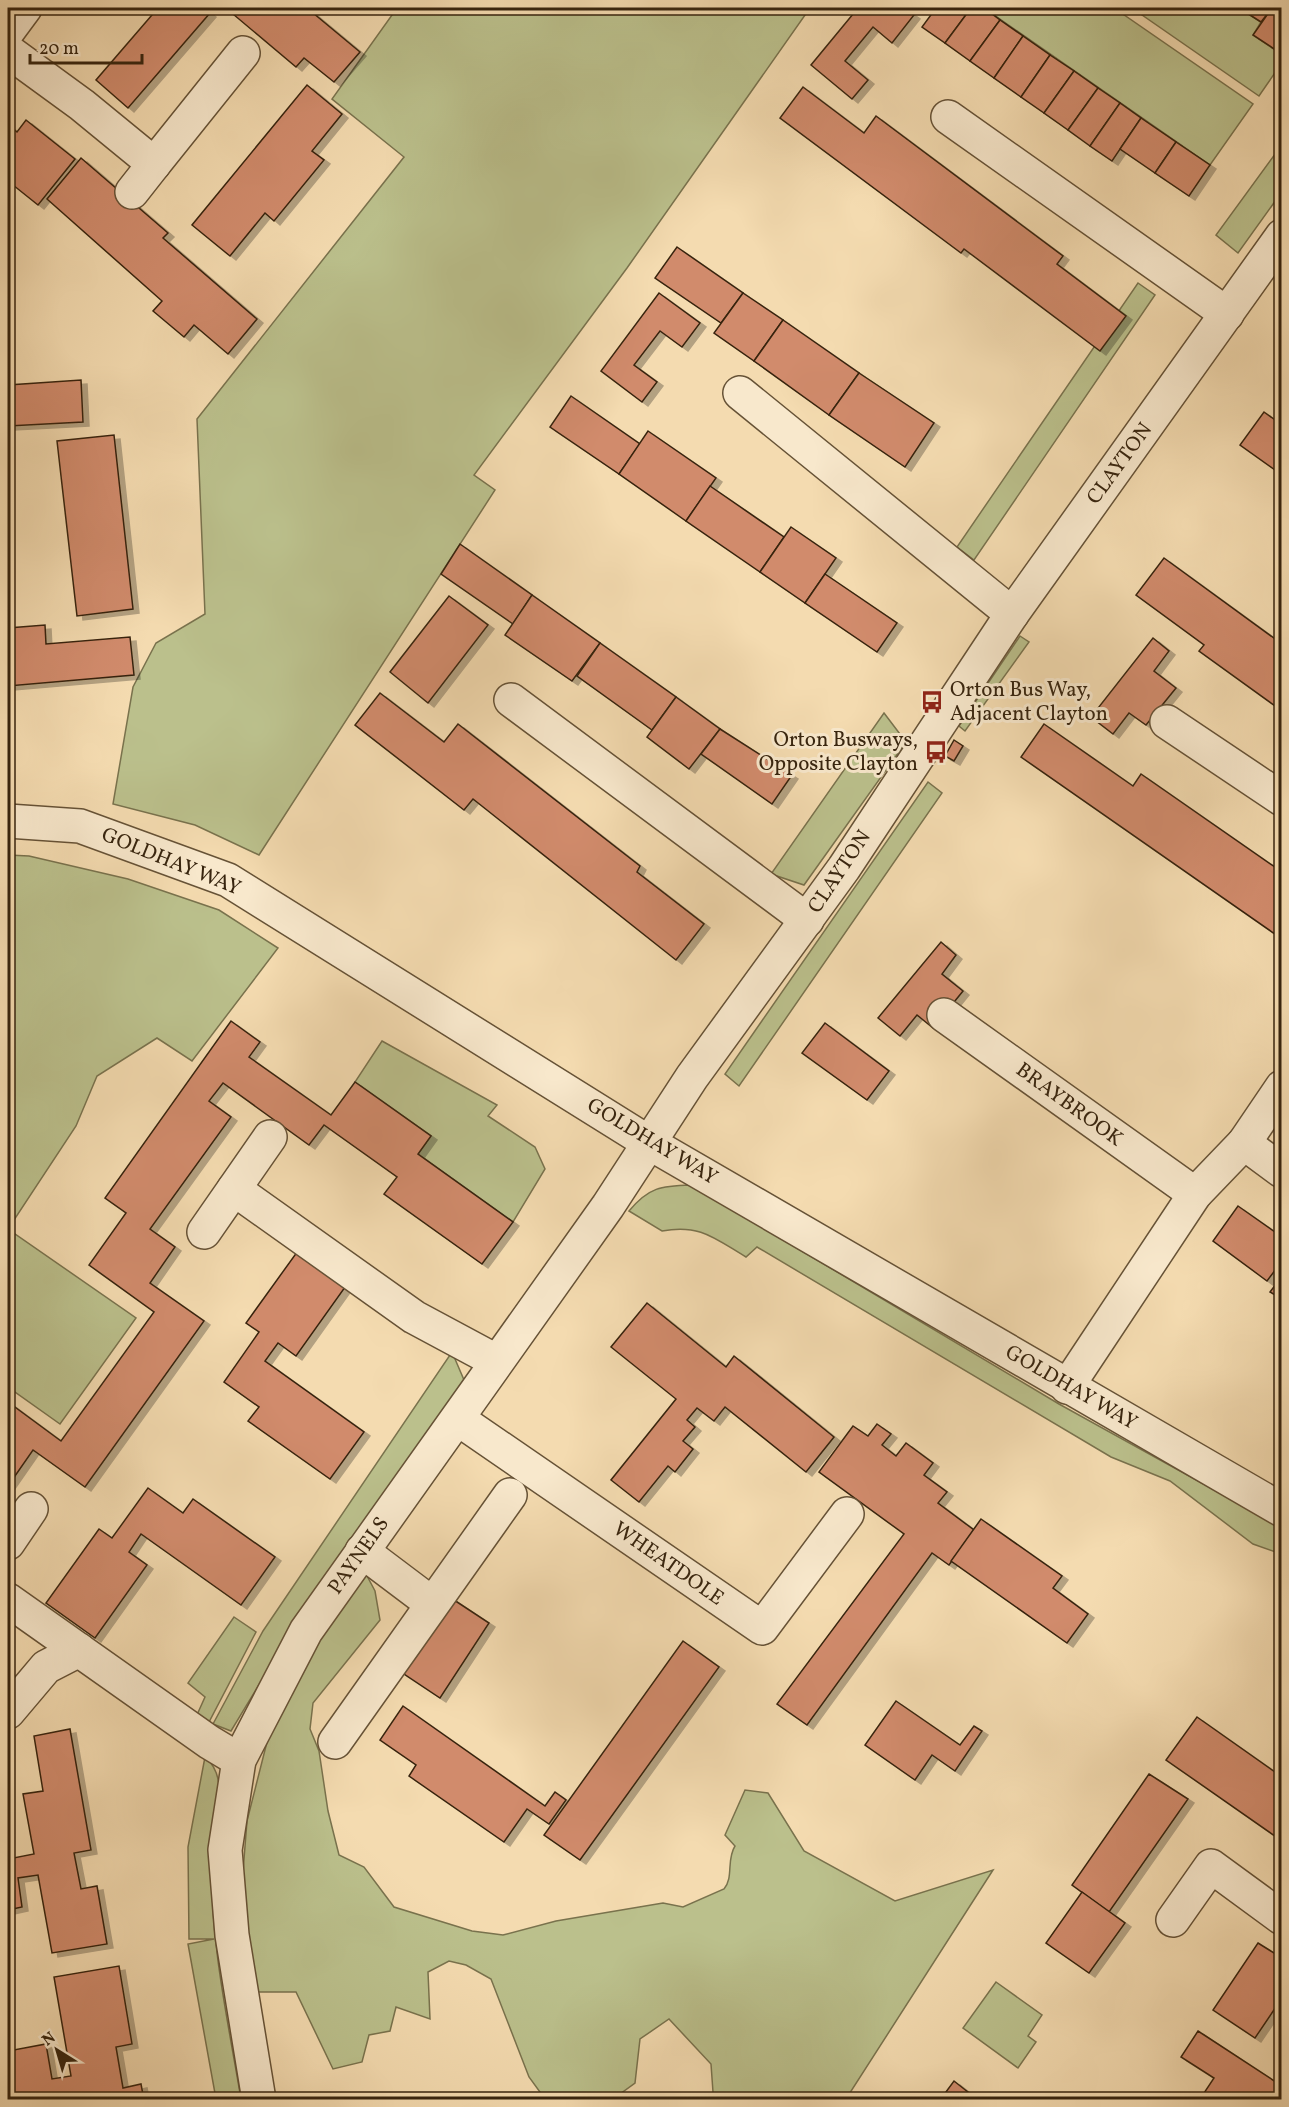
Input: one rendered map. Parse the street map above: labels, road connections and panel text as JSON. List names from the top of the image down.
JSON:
{
  "streets": {
    "street": [
      "CLAYTON",
      "GOLDHAY WAY",
      "BRAYBROOK",
      "PAYNELS",
      "WHEATDOLE"
    ]
  },
  "crossings": [
    ["CLAYTON", "GOLDHAY WAY"],
    ["CLAYTON", "PAYNELS"],
    ["GOLDHAY WAY", "PAYNELS"],
    ["PAYNELS", "WHEATDOLE"]
  ],
  "places": {
    "bus stop": ["Orton Bus Way, Adjacent Clayton", "Orton Busways, Opposite Clayton"]
  },
  "scale_bar": "20 m",
  "north": "top left"
}
